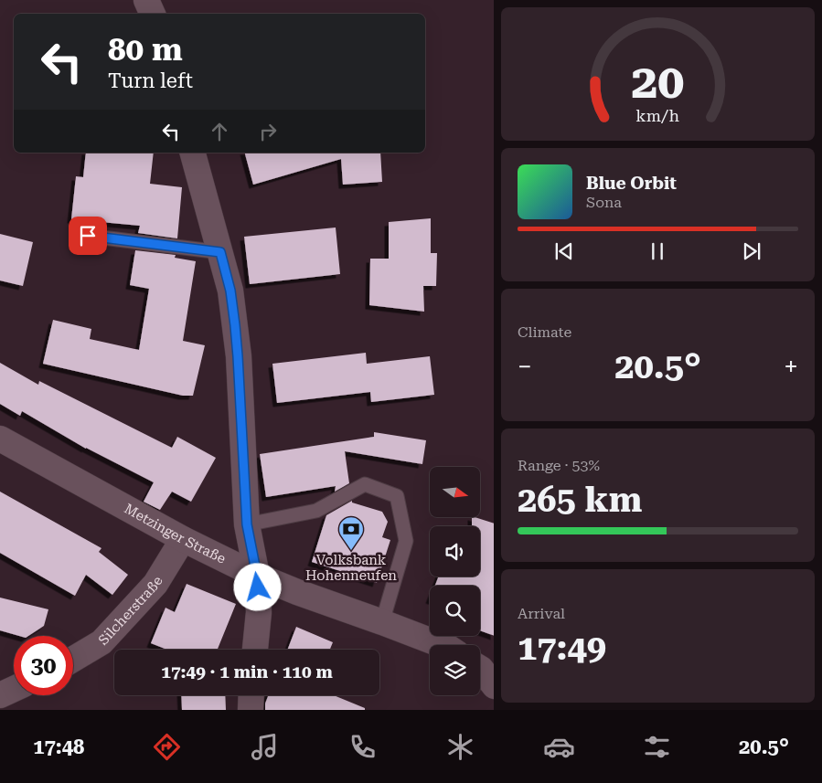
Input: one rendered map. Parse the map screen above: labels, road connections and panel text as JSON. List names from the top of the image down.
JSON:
{
  "streets": {
    "street": ["Metzinger Straße", "Silcherstraße"]
  },
  "crossings": [
    ["Metzinger Straße", "Silcherstraße"]
  ],
  "places": {
    "bank": ["Volksbank Hohenneufen"]
  },
  "north": "right",
  "page": {
    "turn": ["80 m", "Turn left"],
    "song": ["Blue Orbit", "Sona"],
    "tile": [
      "Climate",
      ["Range · 53%", "265 km"],
      ["Arrival", "17:49"]
    ],
    "heat": ["−", "20.5°", "+"],
    "limit": "30",
    "trip": "17:49 · 1 min · 110 m",
    "tabs": ["17:48", "20.5°"],
    "gauge": ["20", "km/h"]
  }
}
